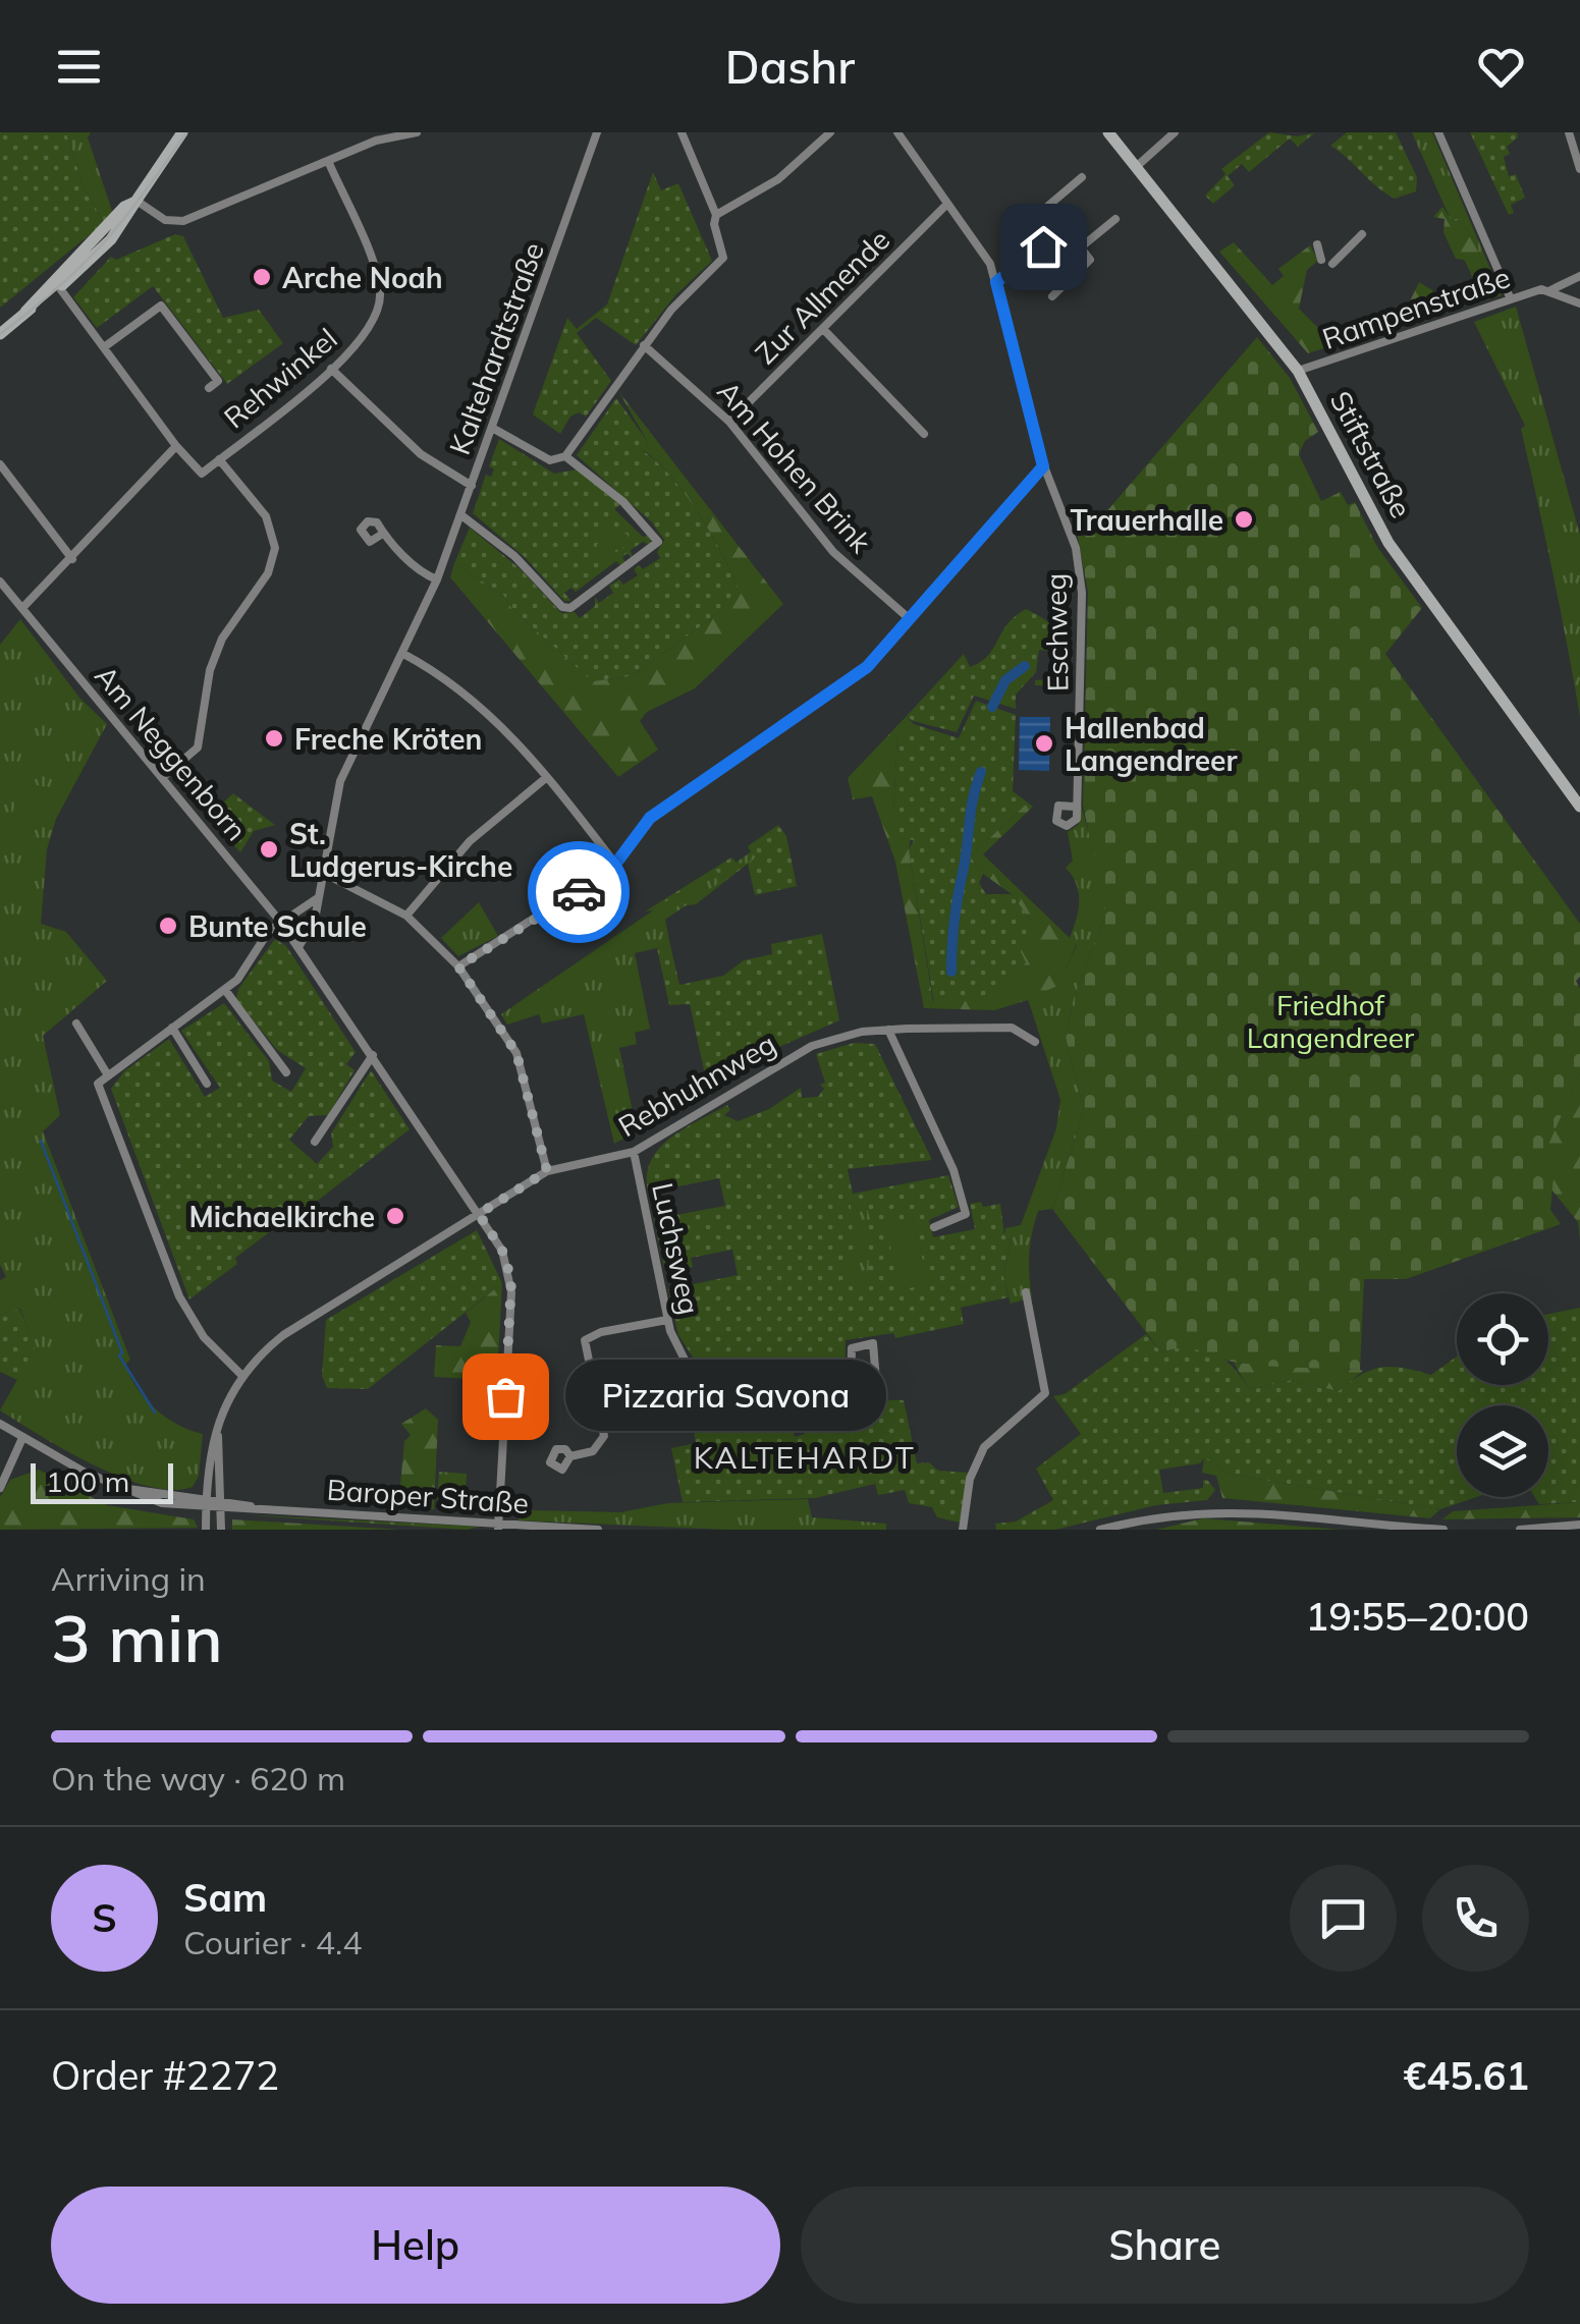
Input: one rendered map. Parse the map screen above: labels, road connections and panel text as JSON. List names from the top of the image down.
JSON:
{
  "streets": {
    "street": [
      "Zur Allmende",
      "Rampenstraße",
      "Kaltehardtstraße",
      "Rehwinkel",
      "Stiftstraße",
      "Am Hohen Brink",
      "Eschweg",
      "Am Neggenborn",
      "Rebhuhnweg",
      "Luchsweg",
      "Baroper Straße"
    ]
  },
  "crossings": [
    ["Zur Allmende", "Am Hohen Brink"],
    ["Zur Allmende", "Eschweg"],
    ["Rampenstraße", "Stiftstraße"],
    ["Kaltehardtstraße", "Am Neggenborn"],
    ["Rehwinkel", "Am Neggenborn"],
    ["Am Neggenborn", "Rebhuhnweg"],
    ["Am Neggenborn", "Baroper Straße"],
    ["Rebhuhnweg", "Luchsweg"]
  ],
  "districts": ["KALTEHARDT"],
  "parks": ["Friedhof Langendreer"],
  "places": [
    "Arche Noah",
    "Trauerhalle",
    "Freche Kröten",
    "Hallenbad Langendreer",
    "St. Ludgerus-Kirche",
    "Bunte Schule",
    "Michaelkirche",
    "Pizzaria Savona"
  ],
  "scale_bar": "100 m",
  "page": {
    "header": "Dashr",
    "bubble": "Pizzaria Savona",
    "scale": "100 m",
    "heading": ["3 min", "Arriving in", "19:55–20:00"],
    "panel": [
      "Sam",
      "Courier · 4.4",
      "Order #2272",
      "€45.61"
    ],
    "bar": "On the way · 620 m",
    "round": "S",
    "buttons": ["Help", "Share"]
  }
}
